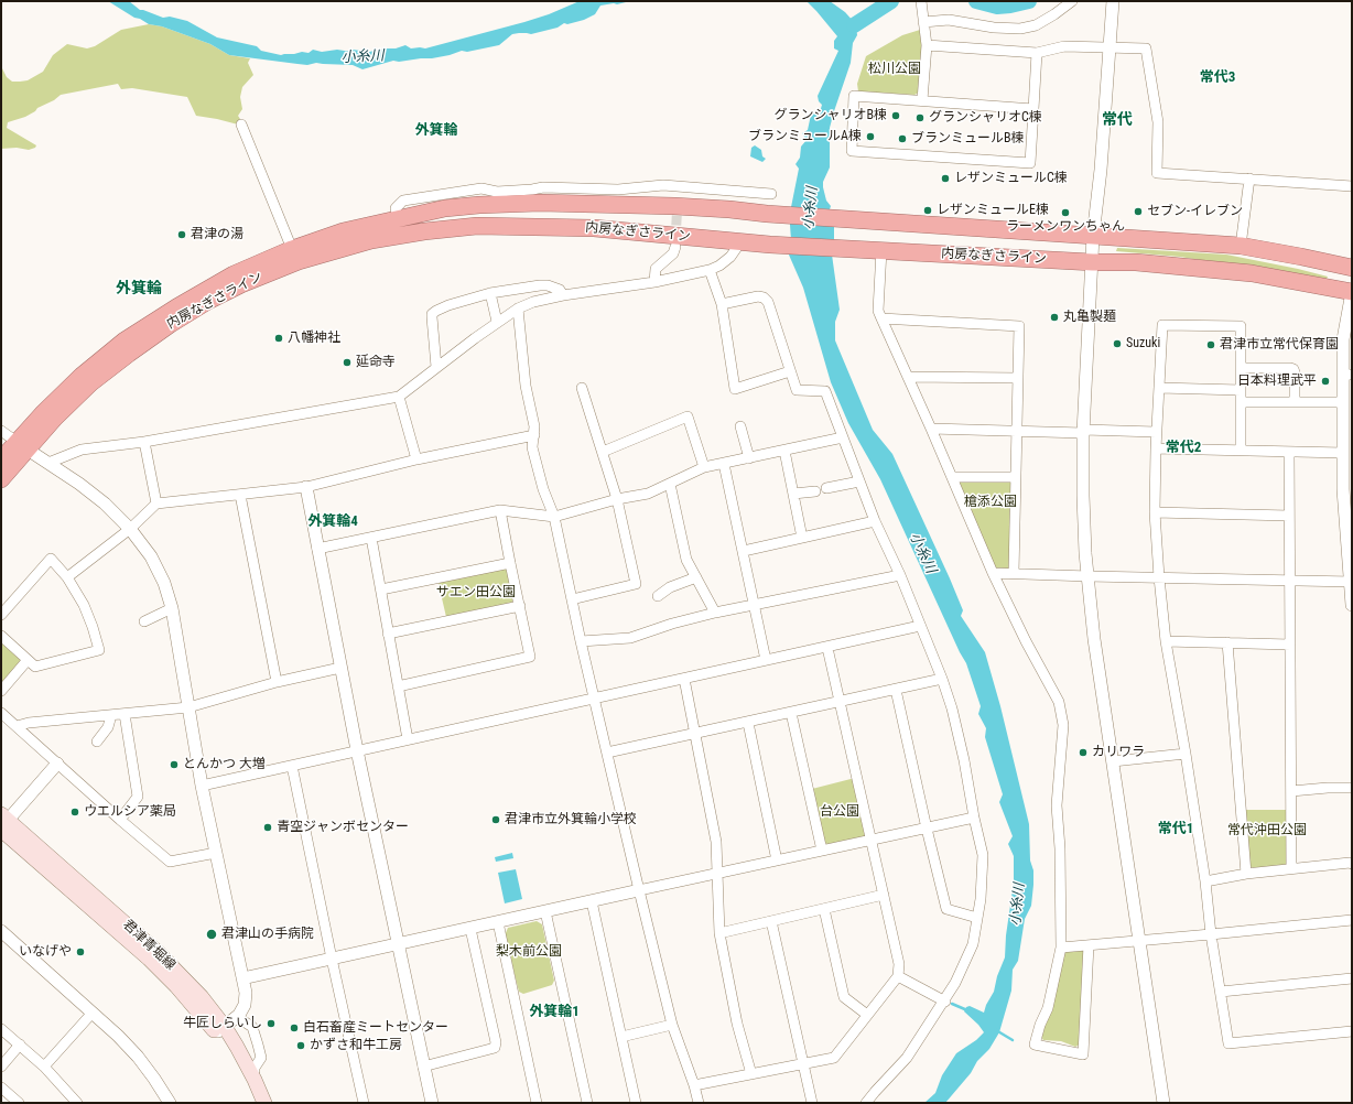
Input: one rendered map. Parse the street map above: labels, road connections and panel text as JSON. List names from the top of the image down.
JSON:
{
  "streets": {
    "highway": ["内房なぎさライン"],
    "main road": ["君津青堀線"]
  },
  "districts": [
    "常代3",
    "常代",
    "外箕輪",
    "外箕輪",
    "常代2",
    "外箕輪4",
    "常代1",
    "外箕輪1"
  ],
  "water": ["小糸川"],
  "parks": [
    "松川公園",
    "槍添公園",
    "サエン田公園",
    "台公園",
    "常代沖田公園",
    "梨木前公園"
  ],
  "places": [
    "グランシャリオB棟",
    "グランシャリオC棟",
    "ブランミュールA棟",
    "ブランミュールB棟",
    "レザンミュールC棟",
    "レザンミュールE棟",
    "セブン-イレブン",
    "ラーメンワンちゃん",
    "君津の湯",
    "丸亀製麺",
    "八幡神社",
    "Suzuki",
    "君津市立常代保育園",
    "延命寺",
    "日本料理武平",
    "カリワラ",
    "とんかつ 大増",
    "ウエルシア薬局",
    "君津市立外箕輪小学校",
    "青空ジャンボセンター",
    "君津山の手病院",
    "いなげや",
    "牛匠しらいし",
    "白石畜産ミートセンター",
    "かずさ和牛工房"
  ]
}
